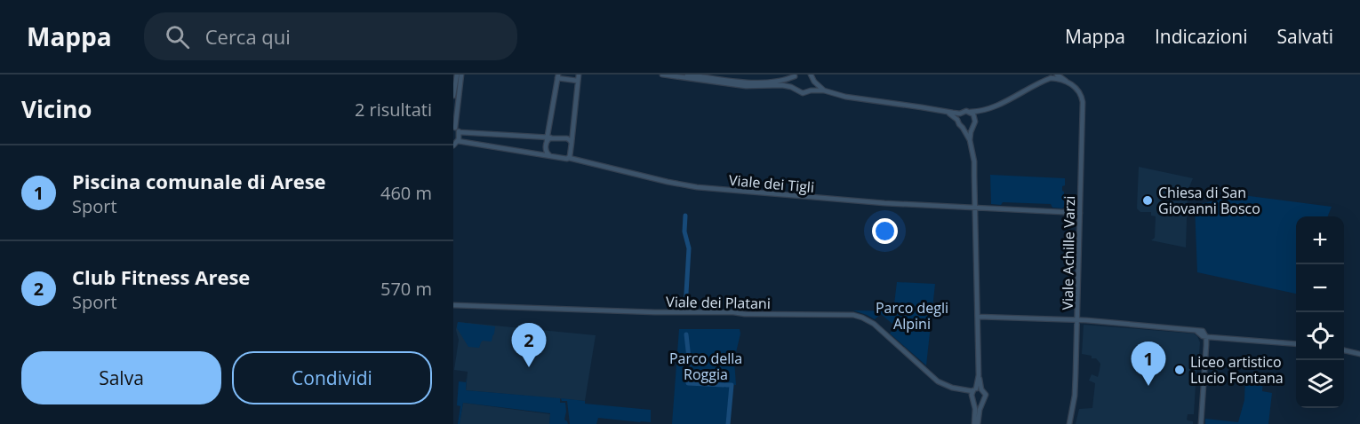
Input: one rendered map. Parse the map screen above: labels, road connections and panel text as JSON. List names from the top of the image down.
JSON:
{
  "streets": {
    "street": ["Viale dei Tigli", "Viale Achille Varzi", "Viale dei Platani"]
  },
  "crossings": [
    ["Viale dei Tigli", "Viale Achille Varzi"]
  ],
  "parks": ["Parco degli Alpini", "Parco della Roggia"],
  "places": ["Chiesa di San Giovanni Bosco", "Liceo artistico Lucio Fontana"],
  "page": {
    "header": "Mappa",
    "search": "Cerca qui",
    "nav": ["Mappa", "Indicazioni", "Salvati"],
    "heading": ["Vicino", "2 risultati"],
    "list": [
      {
        "mark": "1",
        "name": "Piscina comunale di Arese",
        "note": "Sport",
        "value": "460 m"
      },
      {
        "mark": "2",
        "name": "Club Fitness Arese",
        "note": "Sport",
        "value": "570 m"
      }
    ],
    "map_buttons": ["+", "−"],
    "pins": ["2", "1"],
    "buttons": ["Salva", "Condividi"]
  }
}
